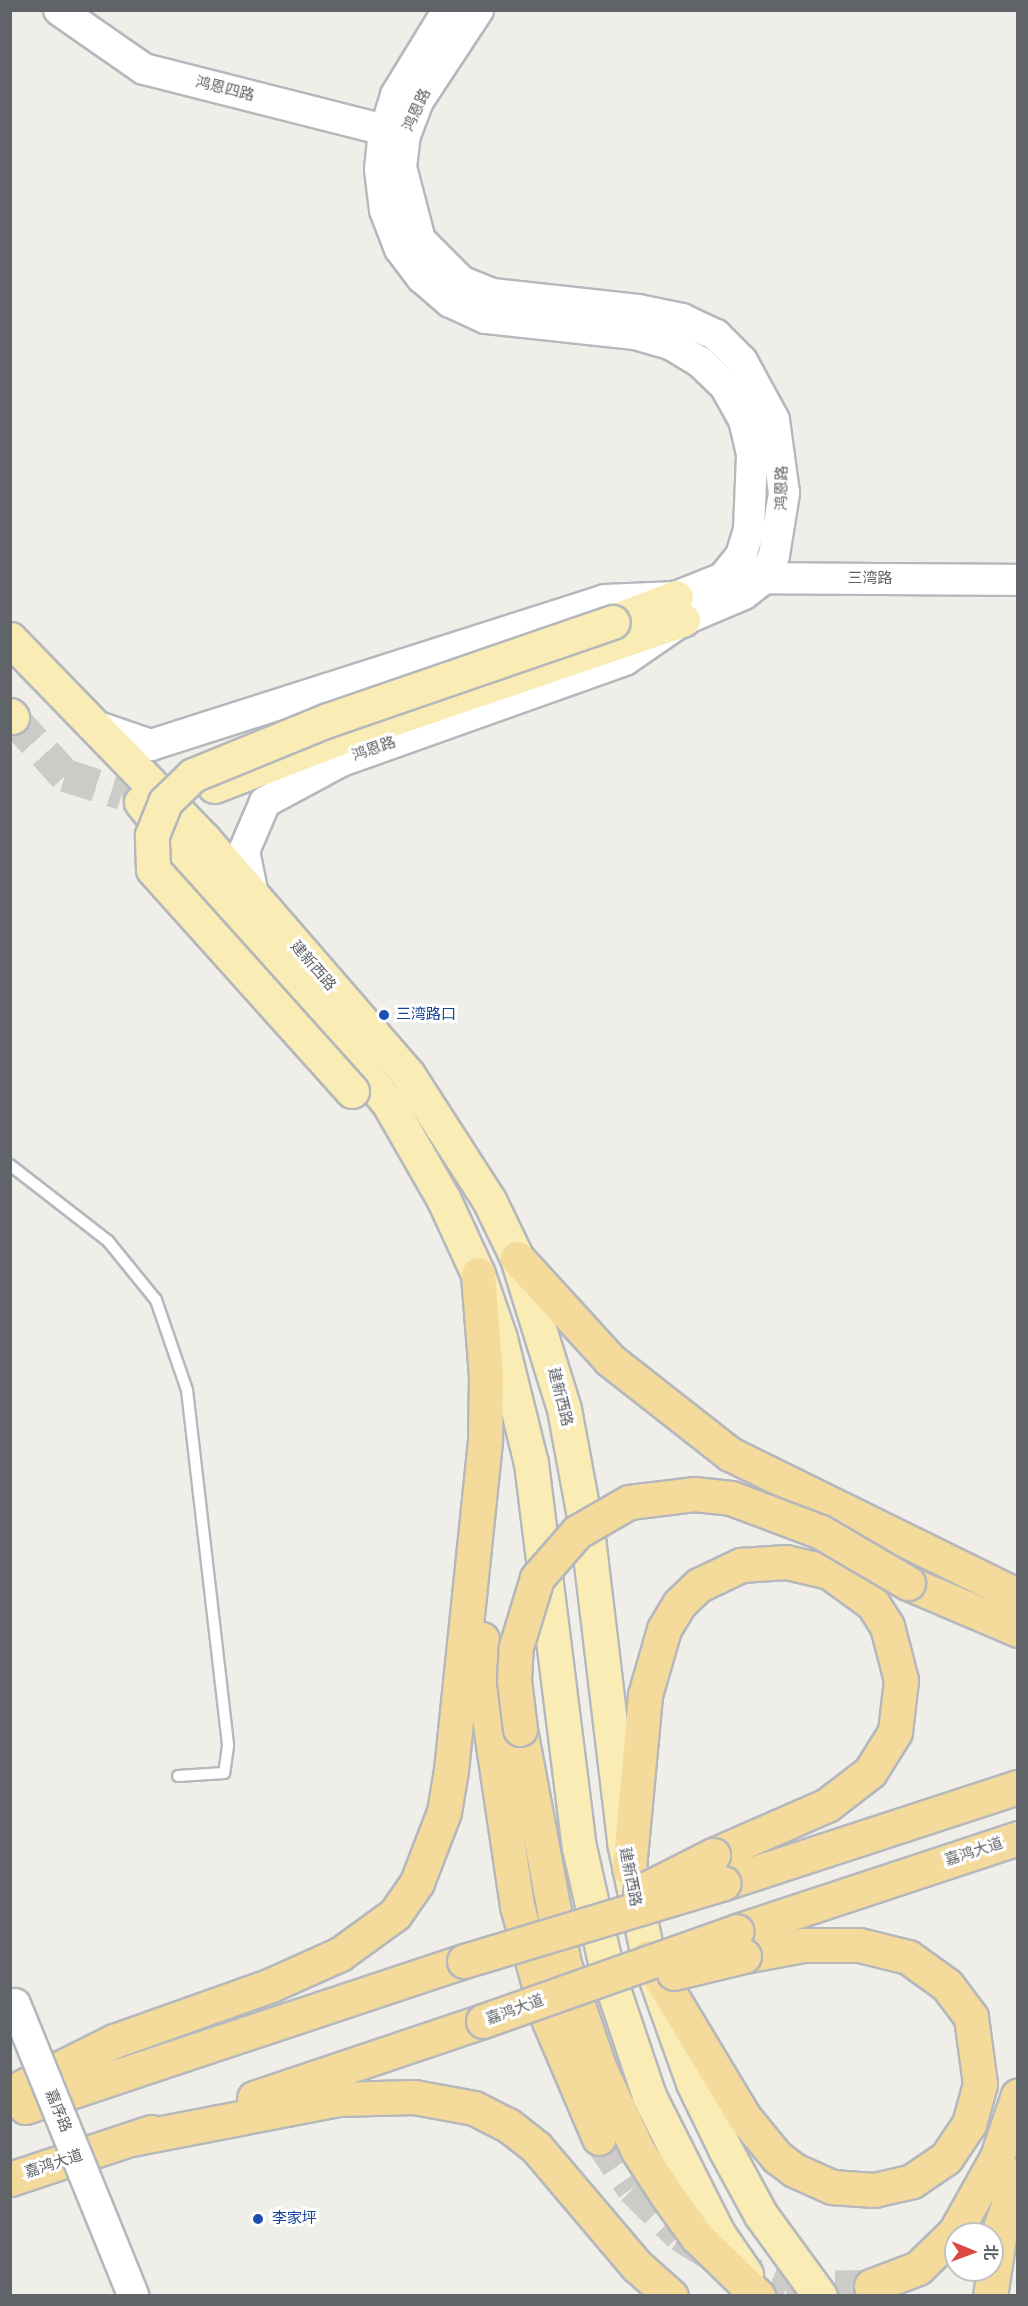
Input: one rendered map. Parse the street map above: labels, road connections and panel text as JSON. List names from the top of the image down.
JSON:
{
  "streets": {
    "highway": ["嘉鸿大道"],
    "main road": [
      "鸿恩四路",
      "鸿恩路",
      "三湾路",
      "建新西路",
      "嘉序路"
    ]
  },
  "crossings": [
    ["鸿恩四路", "鸿恩路"],
    ["鸿恩路", "三湾路"],
    ["鸿恩路", "建新西路"]
  ],
  "places": ["三湾路口", "李家坪"],
  "north": "right"
}
